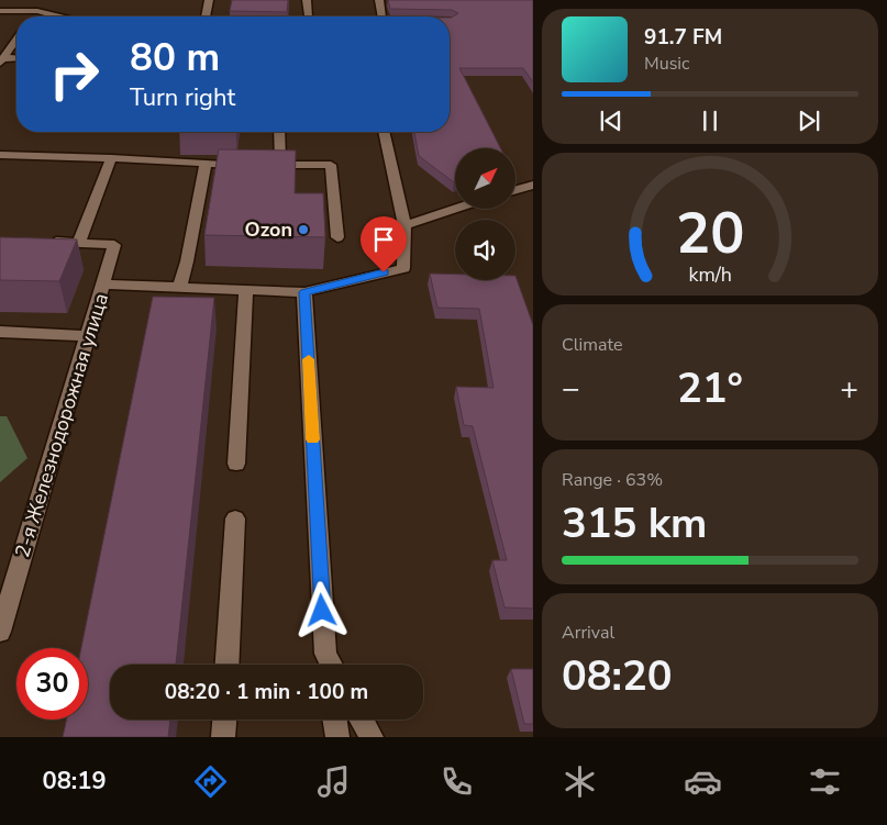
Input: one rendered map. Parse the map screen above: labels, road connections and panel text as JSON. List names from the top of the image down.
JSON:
{
  "streets": {
    "street": ["2-я Железнодорожная улица"]
  },
  "places": ["Ozon"],
  "north": "top right",
  "page": {
    "turn": ["80 m", "Turn right"],
    "song": ["91.7 FM", "Music"],
    "tile": [
      "Climate",
      ["Range · 63%", "315 km"],
      ["Arrival", "08:20"]
    ],
    "heat": ["−", "21°", "+"],
    "limit": "30",
    "trip": "08:20 · 1 min · 100 m",
    "tabs": "08:19",
    "gauge": ["20", "km/h"]
  }
}
